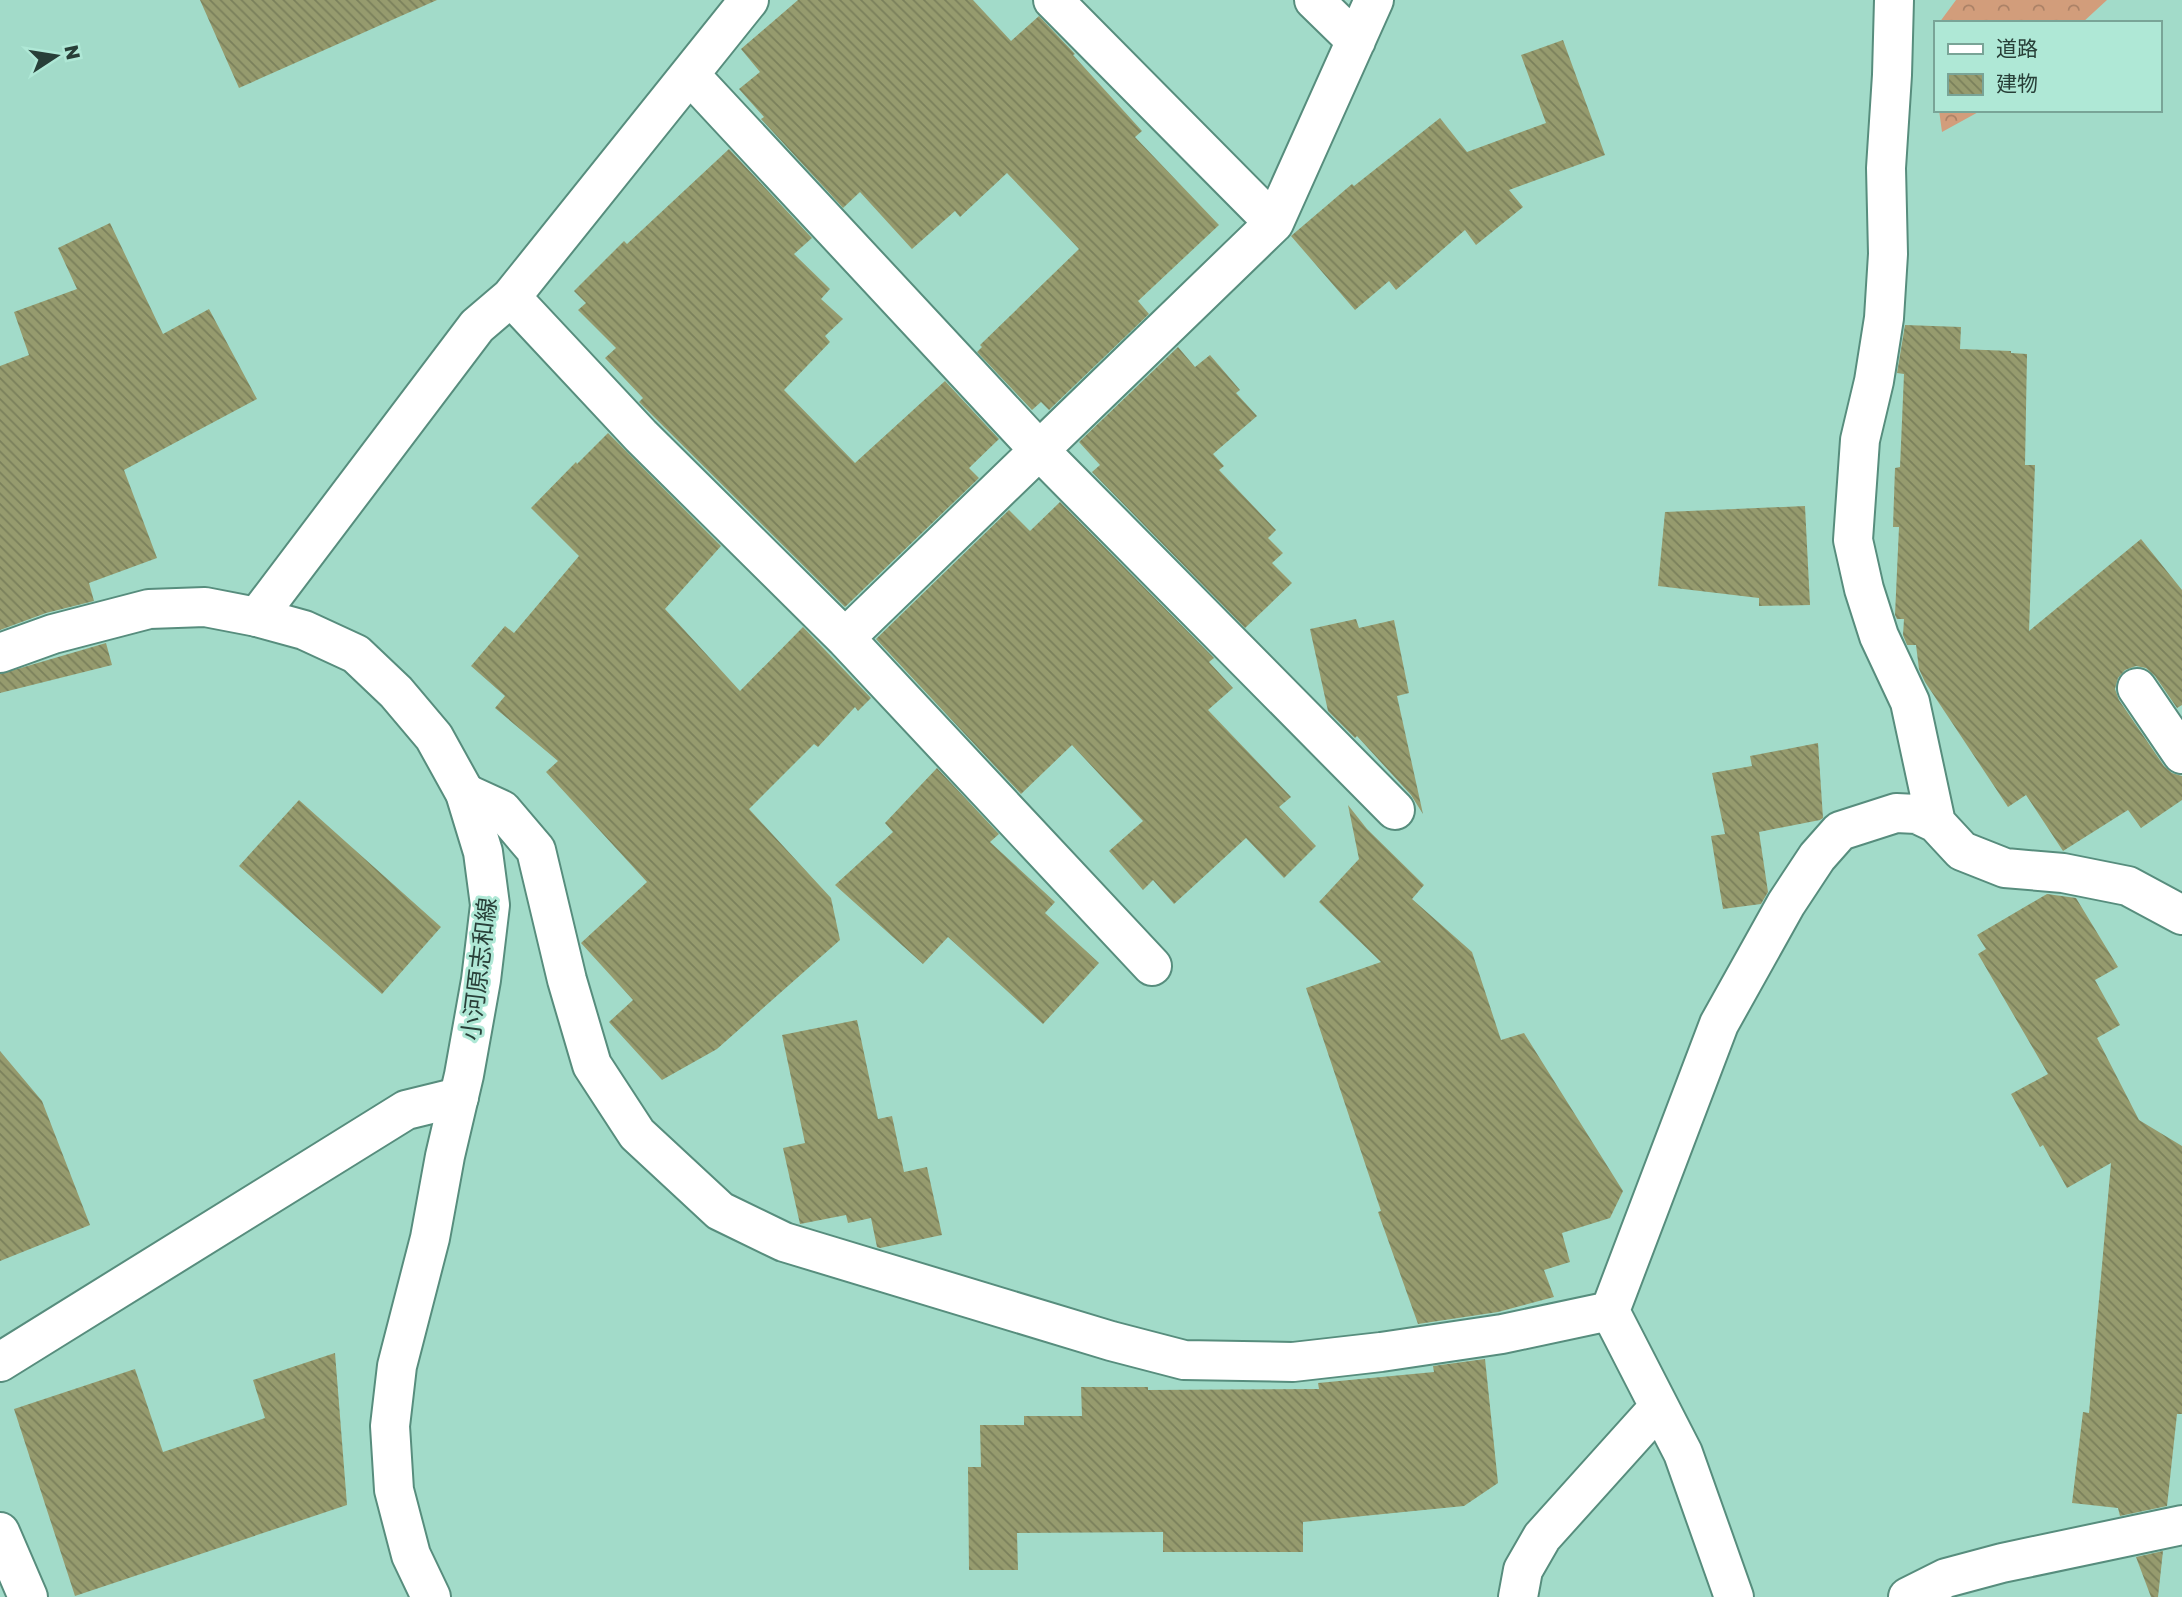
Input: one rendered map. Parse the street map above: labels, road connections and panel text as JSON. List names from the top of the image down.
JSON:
{
  "streets": {
    "street": ["小河原志和線"]
  },
  "legend": ["道路", "建物"],
  "north": "right"
}
